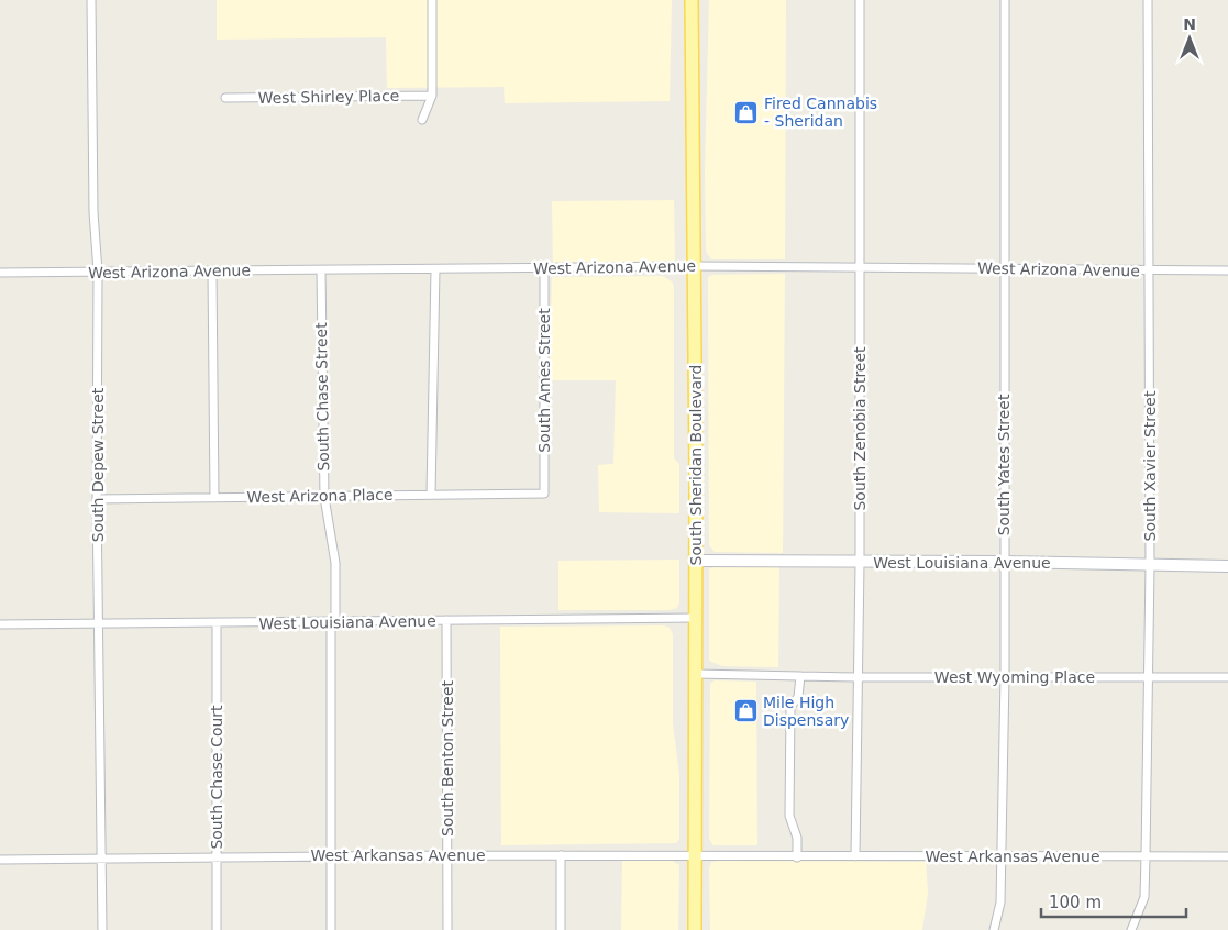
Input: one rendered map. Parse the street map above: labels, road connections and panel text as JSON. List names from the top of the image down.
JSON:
{
  "streets": {
    "main road": ["South Sheridan Boulevard"],
    "street": [
      "West Shirley Place",
      "West Arizona Avenue",
      "South Ames Street",
      "South Chase Street",
      "South Zenobia Street",
      "South Depew Street",
      "South Yates Street",
      "South Xavier Street",
      "West Arizona Place",
      "West Louisiana Avenue",
      "West Wyoming Place",
      "South Benton Street",
      "South Chase Court",
      "West Arkansas Avenue"
    ]
  },
  "crossings": [
    ["West Arizona Avenue", "South Ames Street"],
    ["West Arizona Avenue", "South Chase Street"],
    ["West Arizona Avenue", "South Zenobia Street"],
    ["West Arizona Avenue", "South Depew Street"],
    ["West Arizona Avenue", "South Sheridan Boulevard"],
    ["West Arizona Avenue", "South Yates Street"],
    ["West Arizona Avenue", "South Xavier Street"],
    ["South Ames Street", "West Arizona Place"],
    ["South Chase Street", "West Arizona Place"],
    ["South Chase Street", "West Louisiana Avenue"],
    ["South Chase Street", "West Arkansas Avenue"],
    ["South Zenobia Street", "West Louisiana Avenue"],
    ["South Zenobia Street", "West Wyoming Place"],
    ["South Zenobia Street", "West Arkansas Avenue"],
    ["South Depew Street", "West Arizona Place"],
    ["South Depew Street", "West Louisiana Avenue"],
    ["South Depew Street", "West Arkansas Avenue"],
    ["South Sheridan Boulevard", "West Louisiana Avenue"],
    ["South Sheridan Boulevard", "West Wyoming Place"],
    ["South Sheridan Boulevard", "West Arkansas Avenue"],
    ["South Yates Street", "West Louisiana Avenue"],
    ["South Yates Street", "West Wyoming Place"],
    ["South Yates Street", "West Arkansas Avenue"],
    ["South Xavier Street", "West Louisiana Avenue"],
    ["South Xavier Street", "West Wyoming Place"],
    ["South Xavier Street", "West Arkansas Avenue"],
    ["West Louisiana Avenue", "South Benton Street"],
    ["West Louisiana Avenue", "South Chase Court"],
    ["South Benton Street", "West Arkansas Avenue"],
    ["South Chase Court", "West Arkansas Avenue"]
  ],
  "places": {
    "shop": ["Fired Cannabis - Sheridan", "Mile High Dispensary"]
  },
  "scale_bar": "100 m",
  "north": "top"
}
